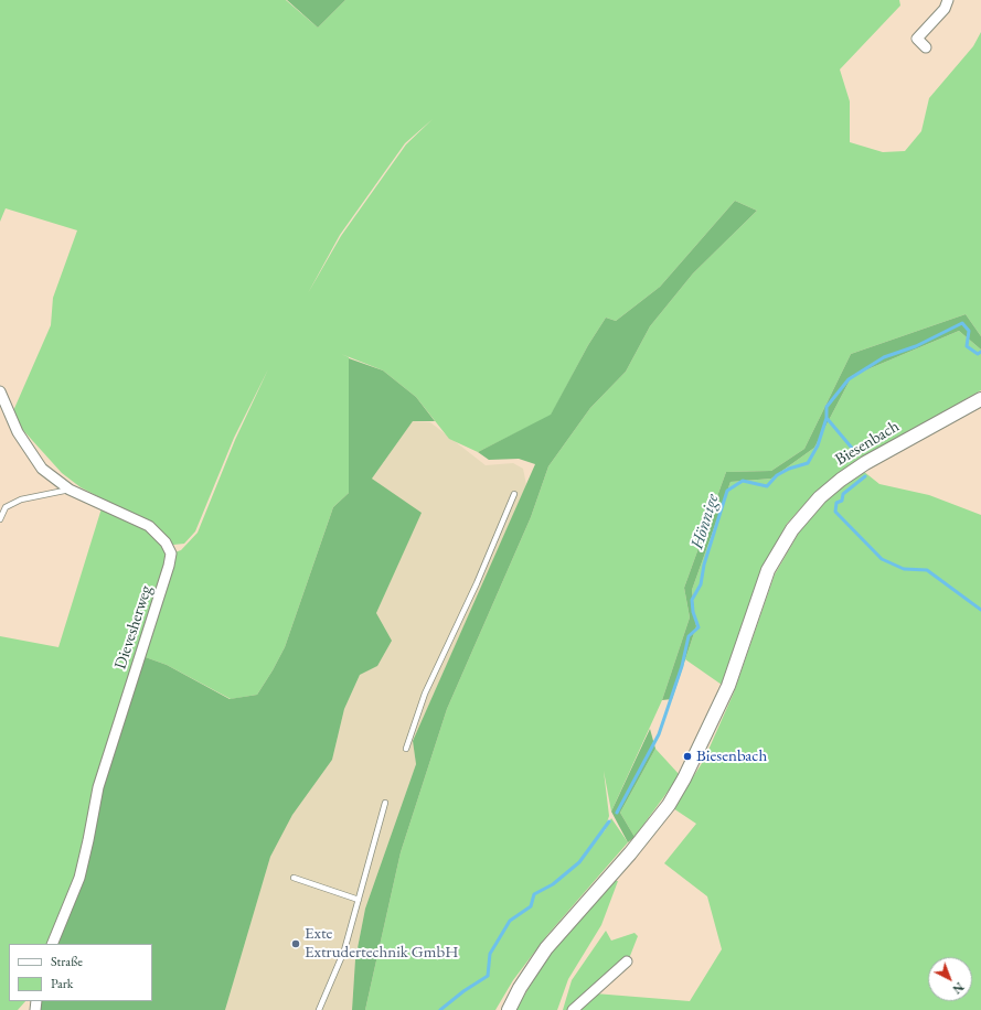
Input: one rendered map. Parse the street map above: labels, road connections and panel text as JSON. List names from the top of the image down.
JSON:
{
  "streets": {
    "main road": ["Biesenbach"],
    "street": ["Dievesherweg"]
  },
  "water": ["Hönnige"],
  "places": ["Biesenbach", "Exte Extrudertechnik GmbH"],
  "legend": ["Straße", "Park"],
  "north": "bottom right"
}
